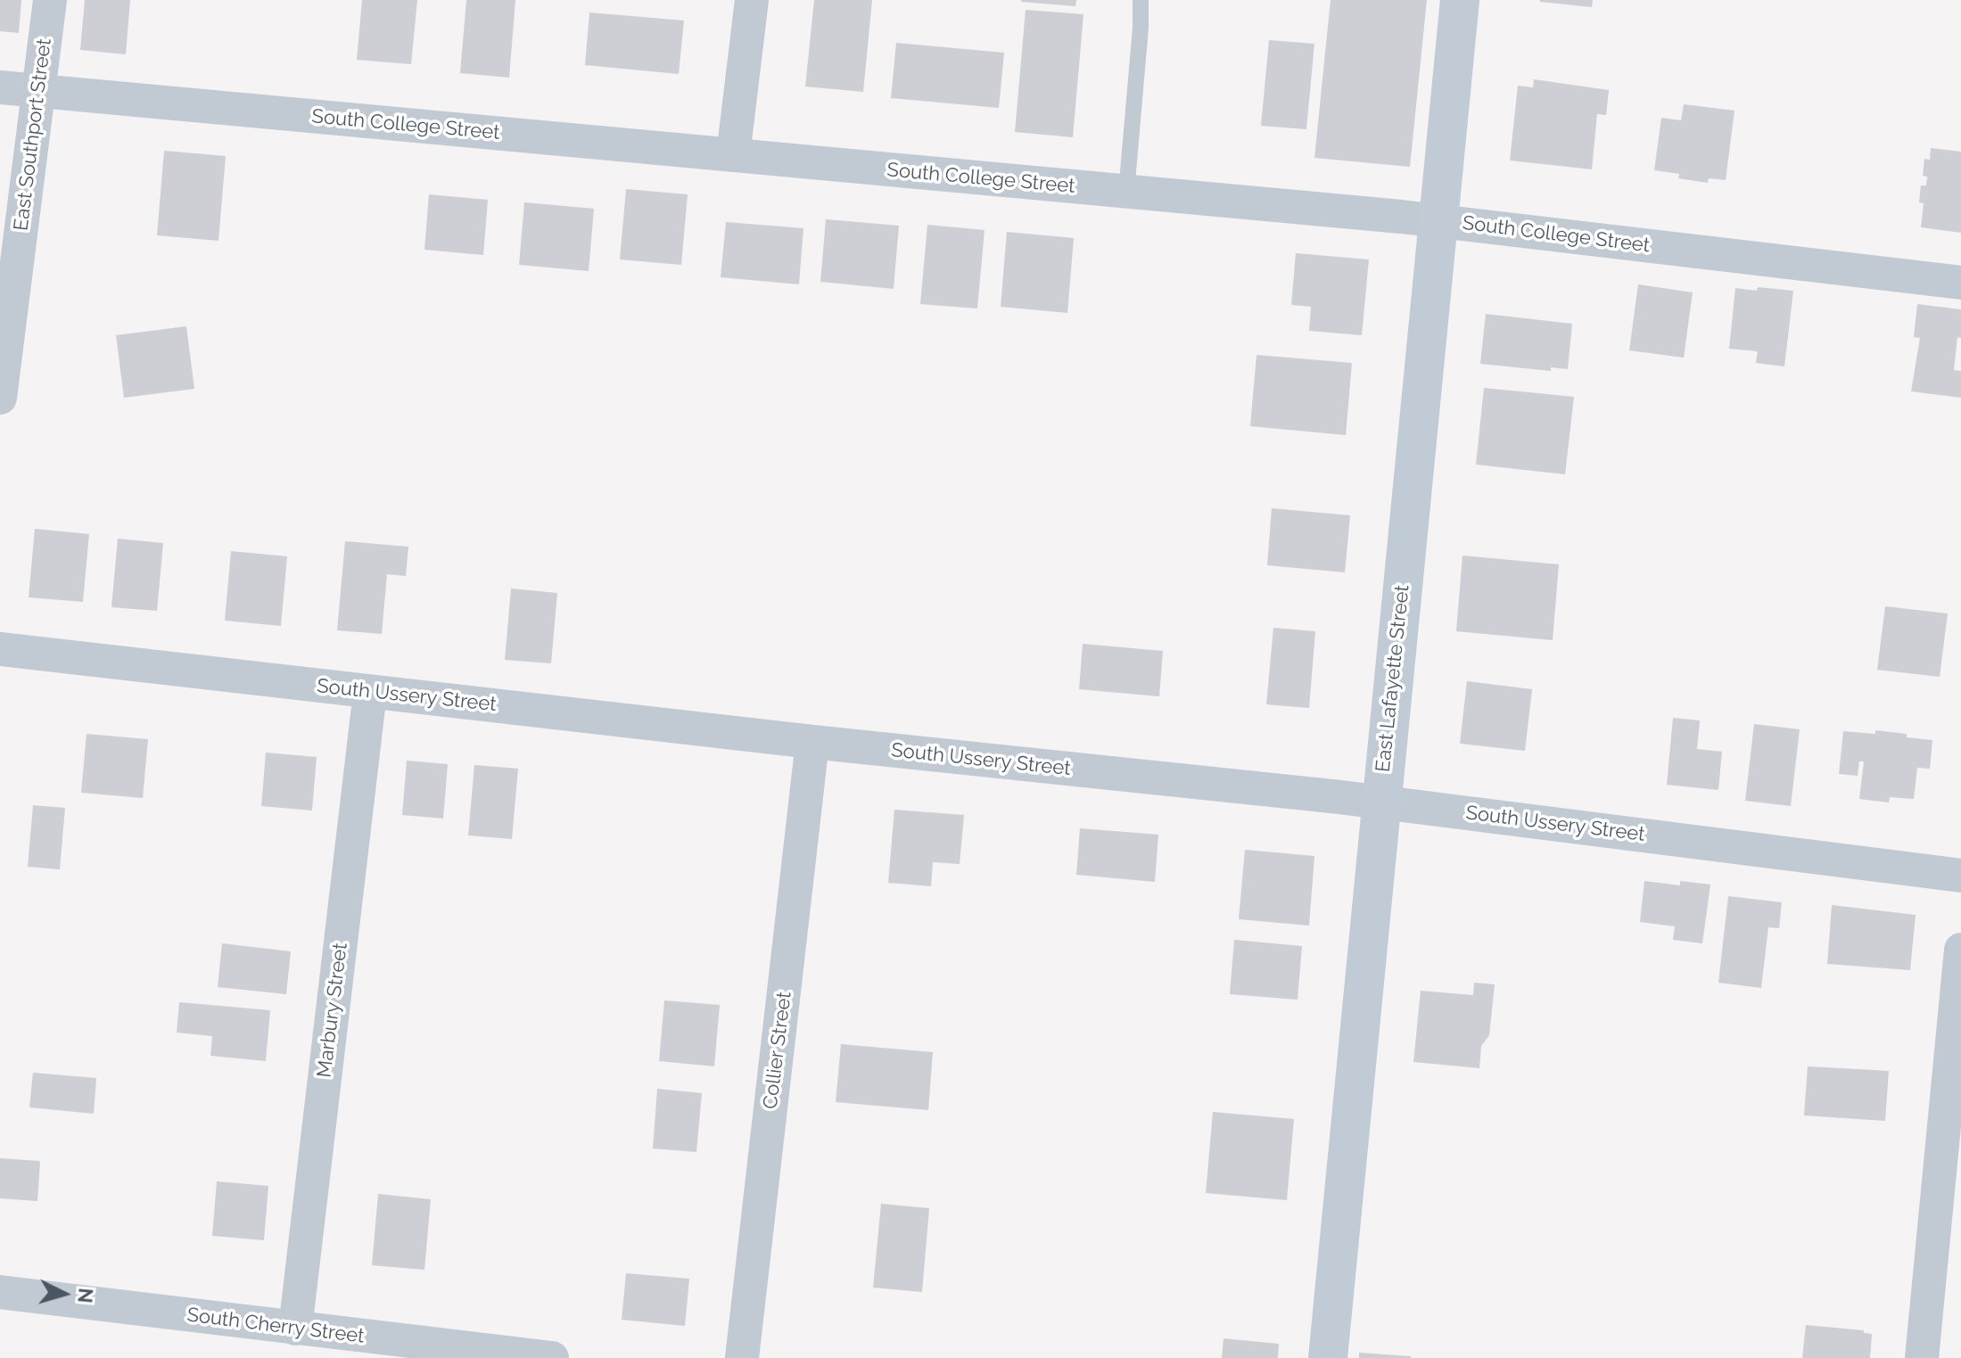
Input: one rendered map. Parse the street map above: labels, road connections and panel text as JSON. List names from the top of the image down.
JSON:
{
  "streets": {
    "street": [
      "South College Street",
      "East Southport Street",
      "East Lafayette Street",
      "South Ussery Street",
      "Marbury Street",
      "Collier Street",
      "South Cherry Street"
    ]
  },
  "crossings": [
    ["South College Street", "East Southport Street"],
    ["South College Street", "East Lafayette Street"],
    ["East Lafayette Street", "South Ussery Street"],
    ["South Ussery Street", "Marbury Street"],
    ["South Ussery Street", "Collier Street"],
    ["Marbury Street", "South Cherry Street"]
  ],
  "north": "right"
}
